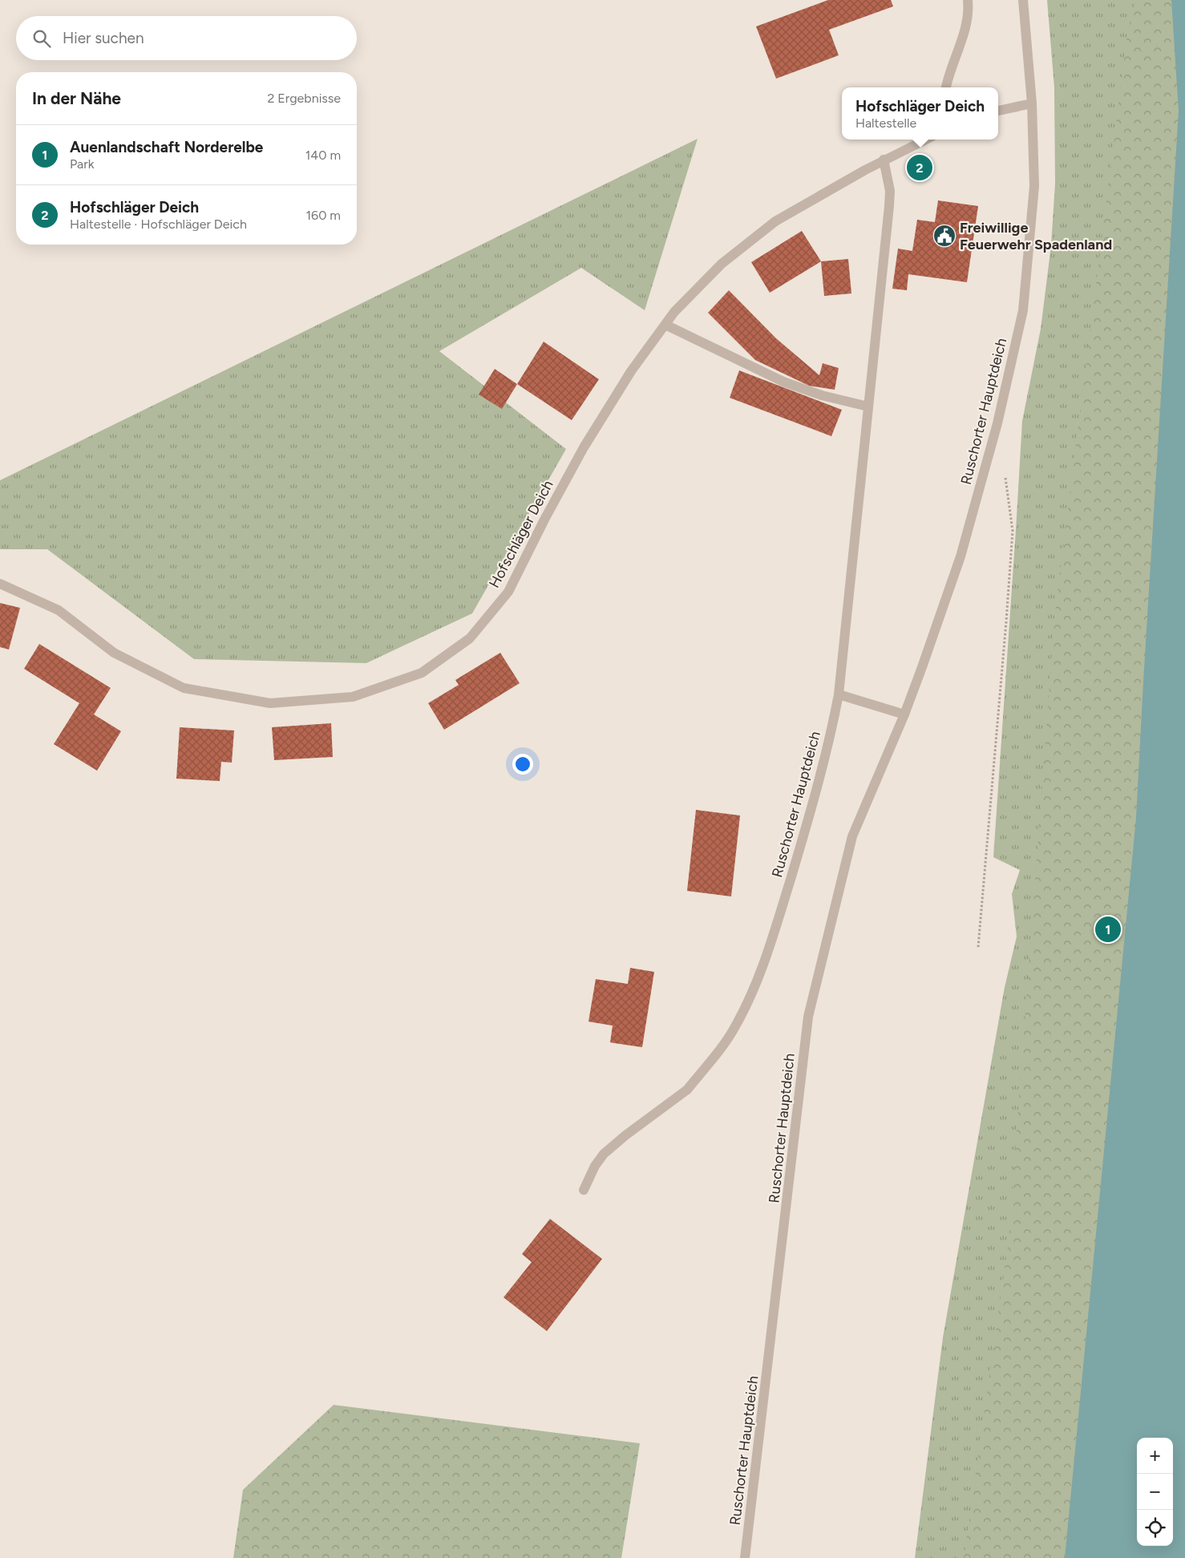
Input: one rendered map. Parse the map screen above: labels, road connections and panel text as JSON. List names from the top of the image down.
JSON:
{
  "streets": {
    "street": ["Ruschorter Hauptdeich", "Hofschläger Deich"]
  },
  "crossings": [
    ["Ruschorter Hauptdeich", "Hofschläger Deich"]
  ],
  "places": {
    "public building": ["Freiwillige Feuerwehr Spadenland"]
  },
  "page": {
    "search": "Hier suchen",
    "heading": ["In der Nähe", "2 Ergebnisse"],
    "popup": ["Hofschläger Deich", "Haltestelle"],
    "list": [
      {
        "mark": "1",
        "name": "Auenlandschaft Norderelbe",
        "note": "Park",
        "value": "140 m"
      },
      {
        "mark": "2",
        "name": "Hofschläger Deich",
        "note": "Haltestelle · Hofschläger Deich",
        "value": "160 m"
      }
    ],
    "pins": ["2", "1"],
    "map_buttons": ["+", "−"]
  }
}
